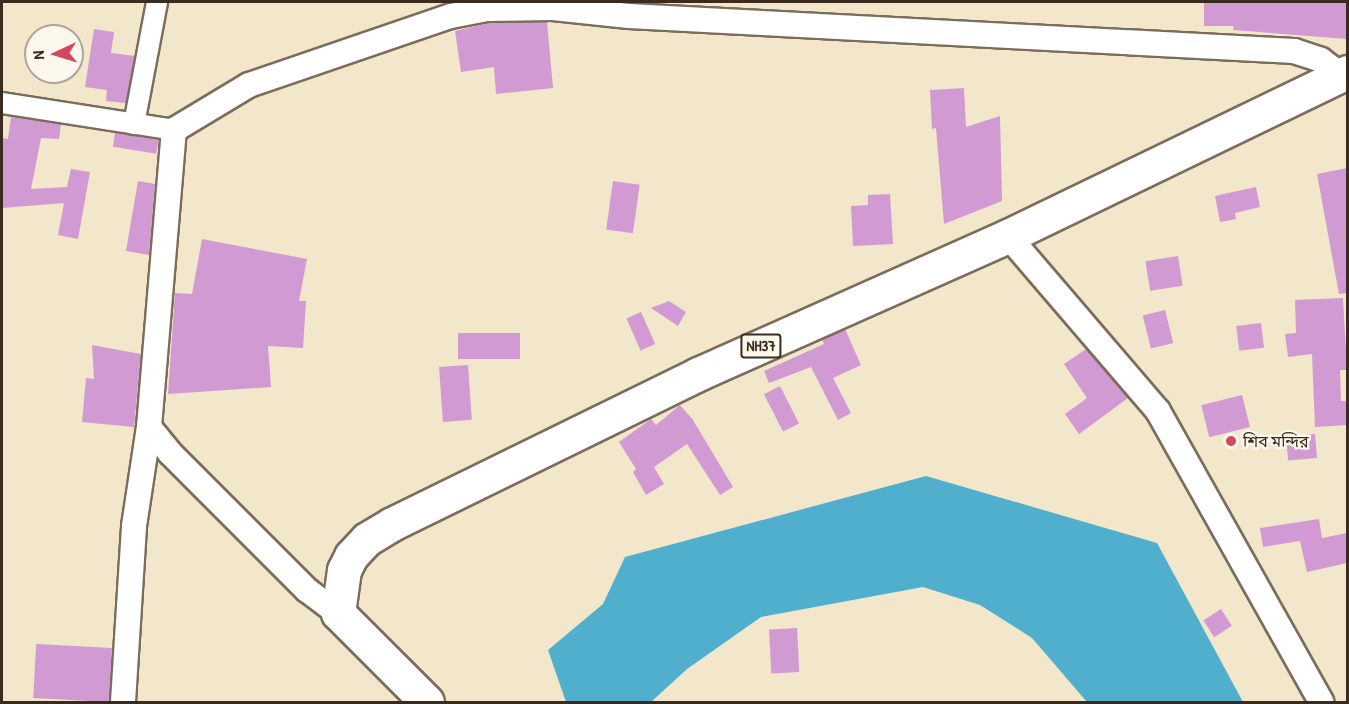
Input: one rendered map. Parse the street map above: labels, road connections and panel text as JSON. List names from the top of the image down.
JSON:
{
  "streets": {
    "highway": ["NH37"]
  },
  "places": ["শিব মন্দির"],
  "north": "left"
}
